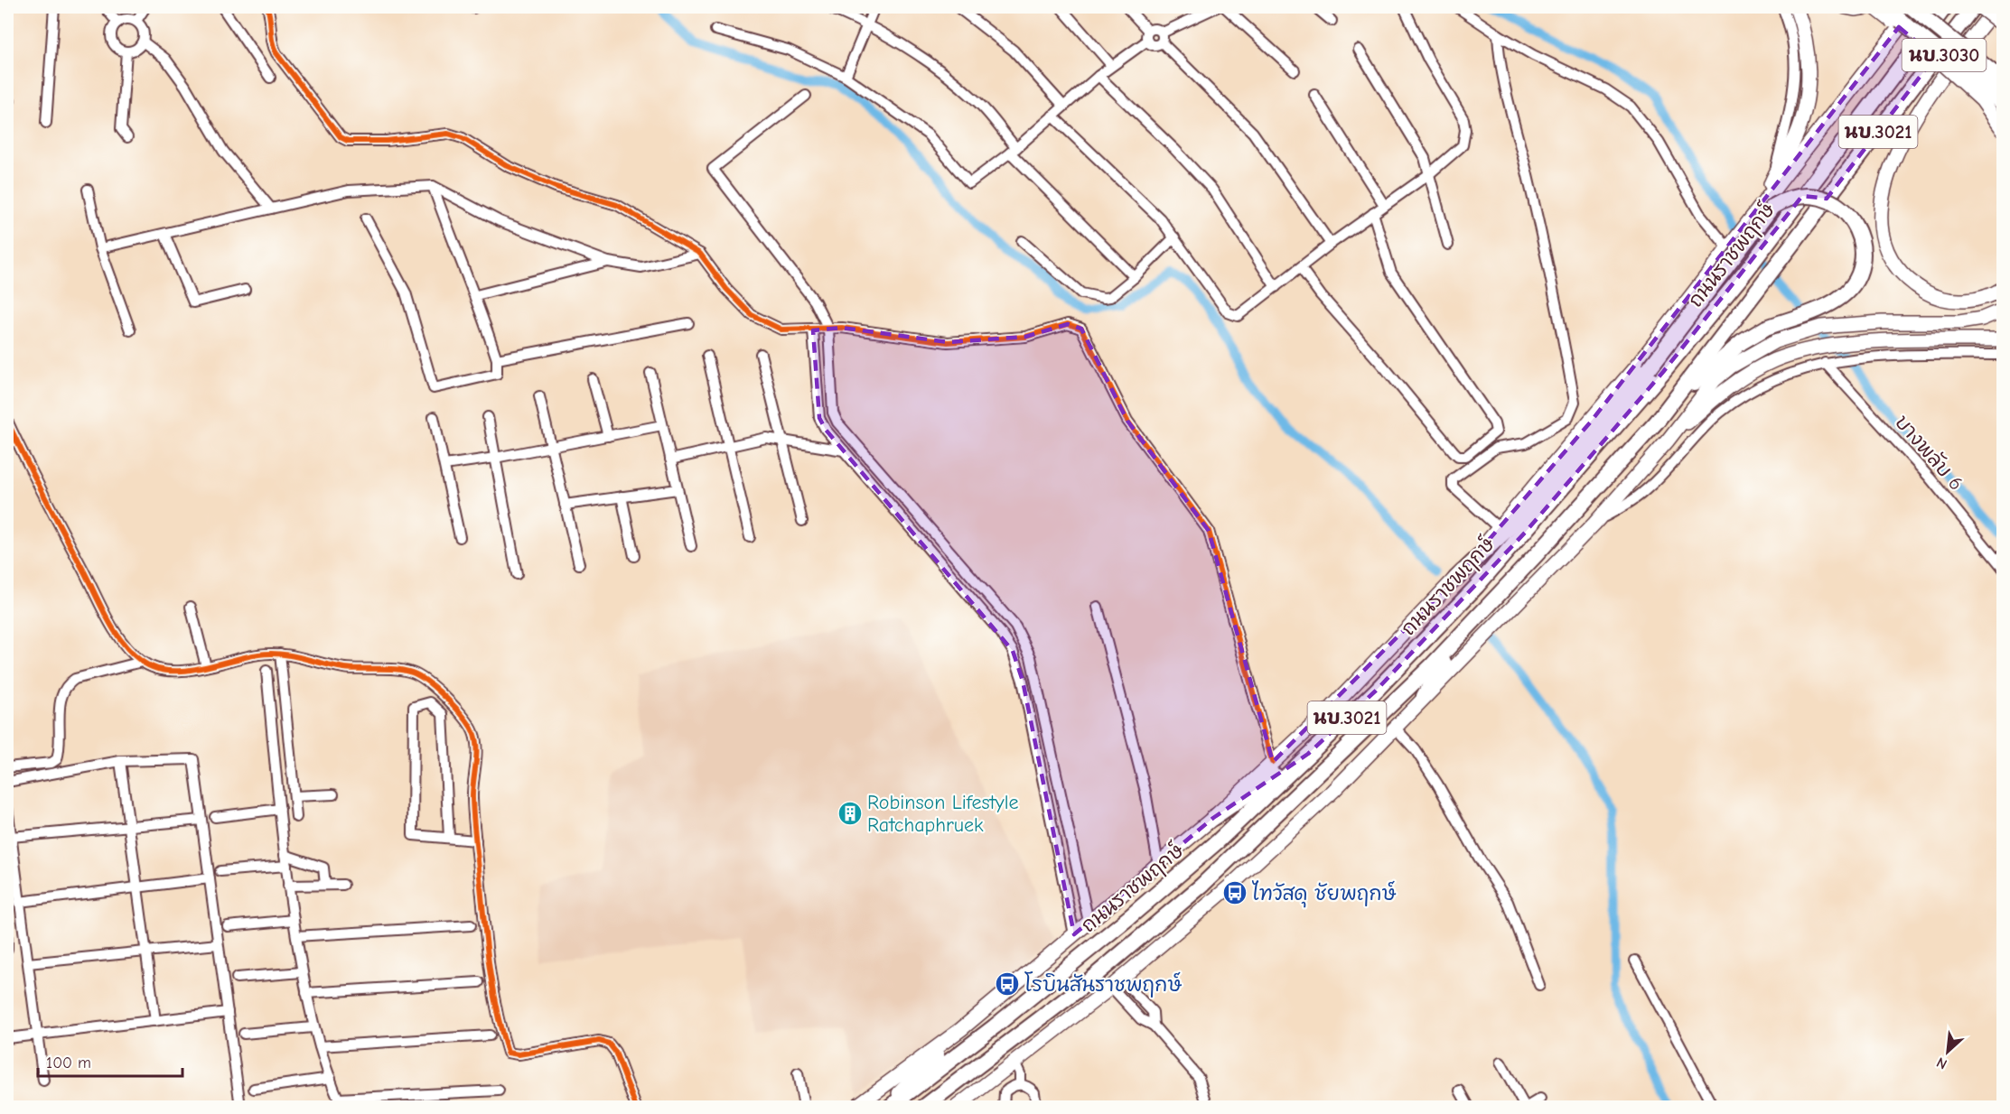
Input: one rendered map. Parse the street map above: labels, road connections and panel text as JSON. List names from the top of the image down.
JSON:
{
  "streets": {
    "main road": ["นบ.3030", "นบ.3021", "ถนนราชพฤกษ์"],
    "street": ["บางพลับ 6"]
  },
  "crossings": [
    ["นบ.3030", "ถนนราชพฤกษ์"],
    ["นบ.3021", "ถนนราชพฤกษ์"]
  ],
  "places": {
    "building": ["Robinson Lifestyle Ratchaphruek"],
    "bus stop": ["ไทวัสดุ ชัยพฤกษ์", "โรบินสันราชพฤกษ์"]
  },
  "scale_bar": "100 m",
  "north": "bottom left"
}
